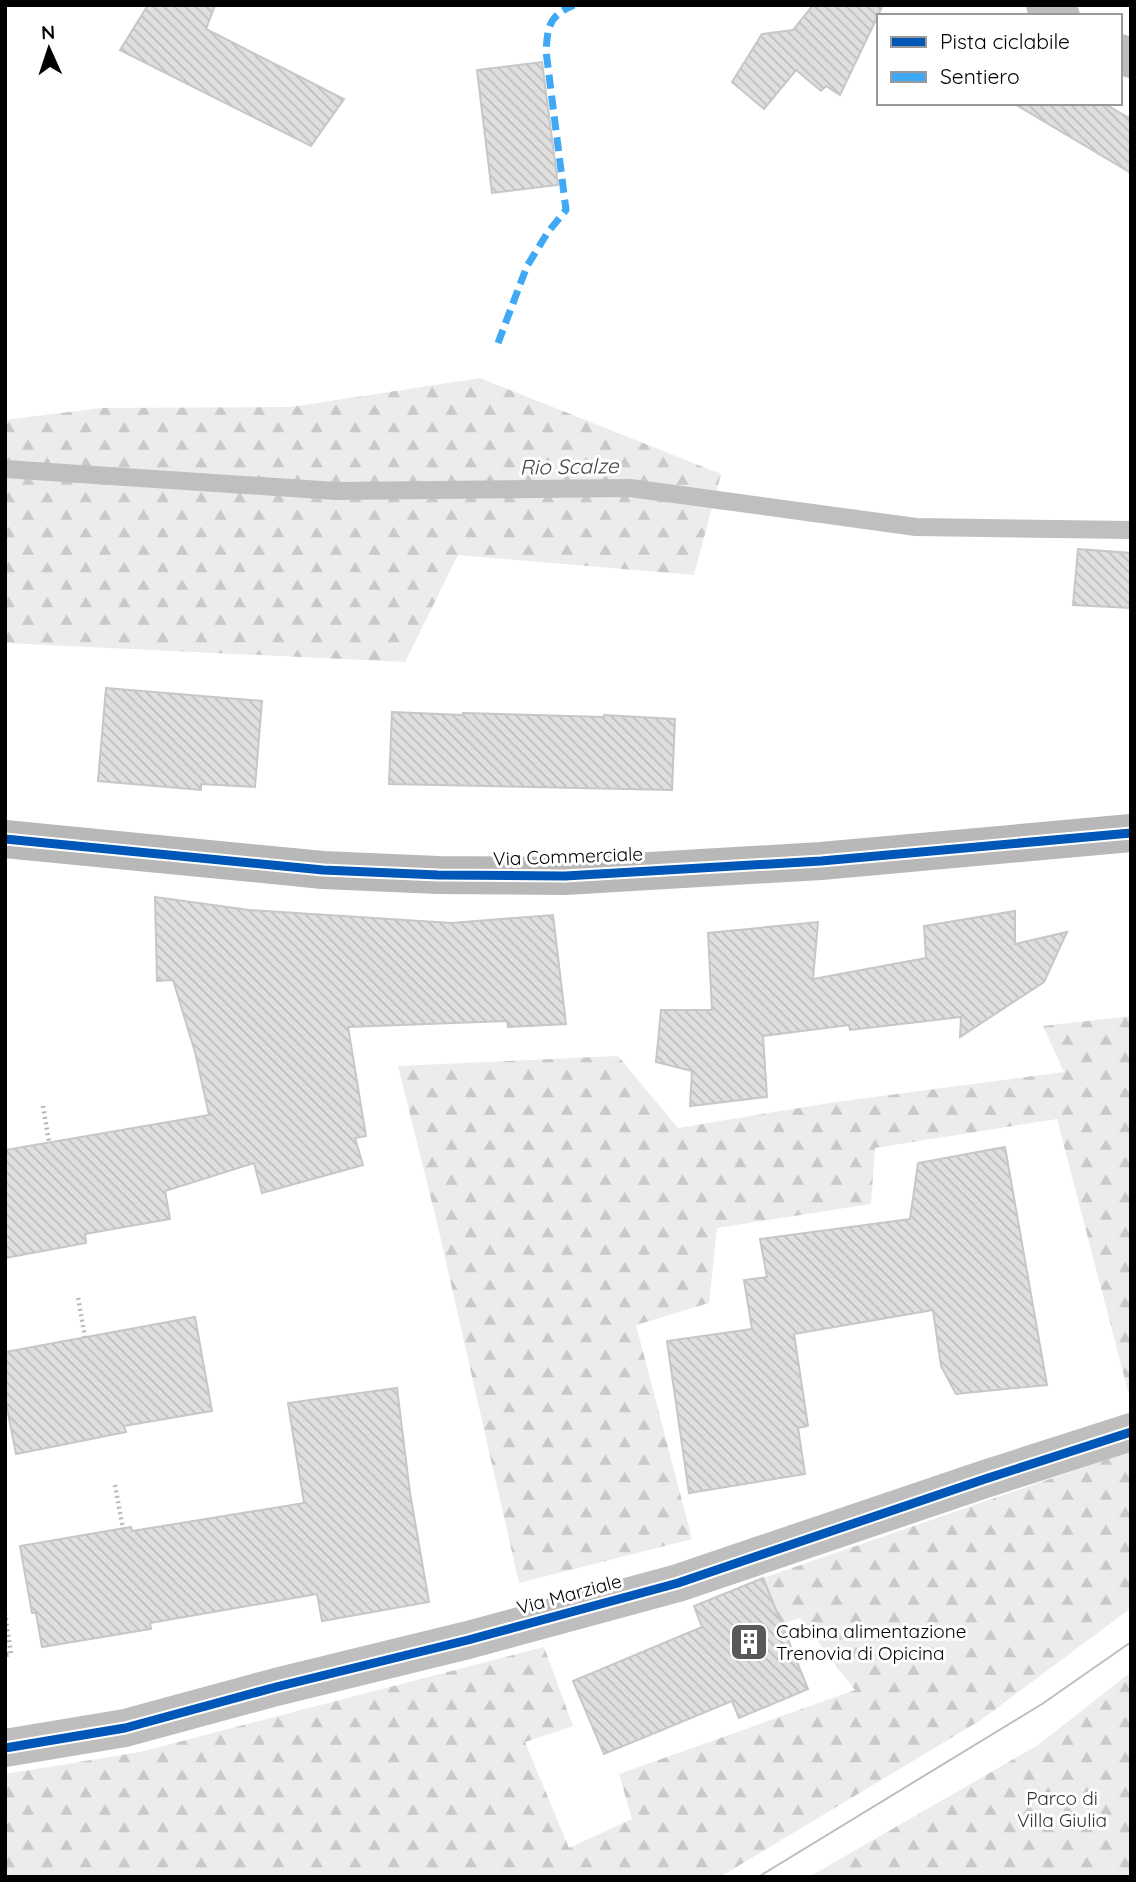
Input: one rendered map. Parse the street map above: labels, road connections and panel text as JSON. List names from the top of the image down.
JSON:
{
  "streets": {
    "main road": ["Via Commerciale"],
    "street": ["Via Marziale"]
  },
  "water": ["Rio Scalze"],
  "parks": ["Parco di Villa Giulia"],
  "places": {
    "building": ["Cabina alimentazione Trenovia di Opicina"]
  },
  "legend": ["Pista ciclabile", "Sentiero"],
  "north": "top"
}
